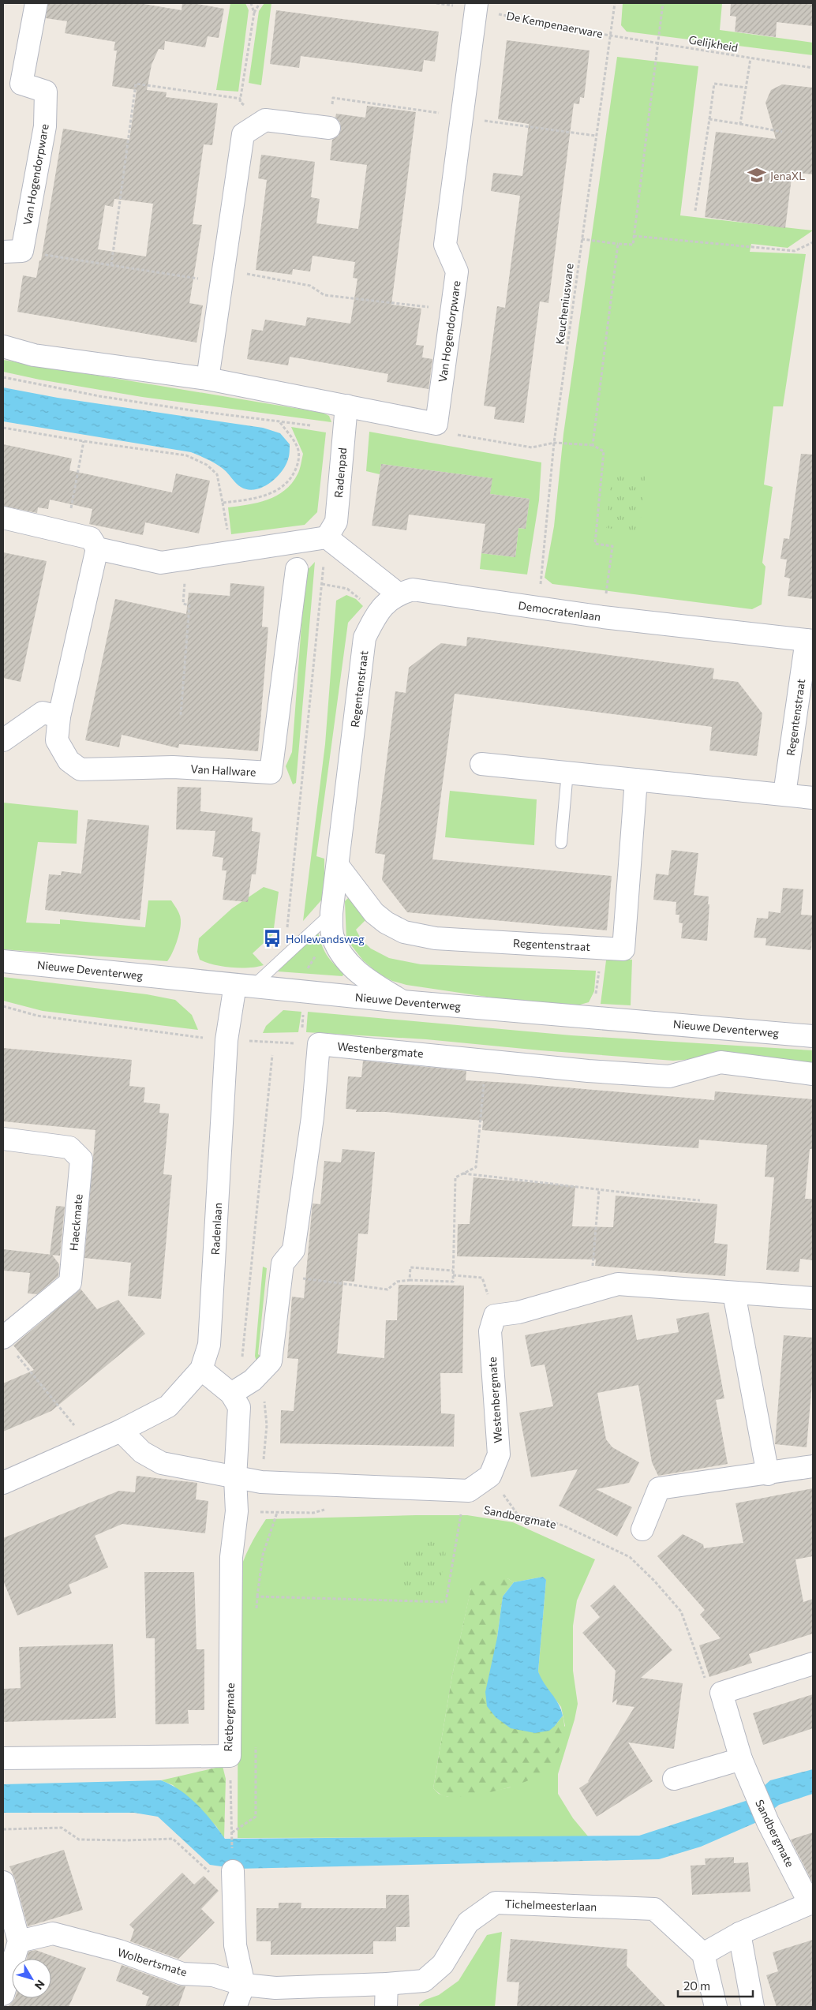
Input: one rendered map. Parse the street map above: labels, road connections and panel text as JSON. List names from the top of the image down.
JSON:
{
  "streets": {
    "street": [
      "Van Hogendorpware",
      "Radenpad",
      "Democratenlaan",
      "Regentenstraat",
      "Van Hallware",
      "Nieuwe Deventerweg",
      "Westenbergmate",
      "Haeckmate",
      "Radenlaan",
      "Sandbergmate",
      "Rietbergmate",
      "Tichelmeesterlaan",
      "Wolbertsmate"
    ],
    "path": ["De Kempenaerware", "Gelijkheid", "Keucheniusware"]
  },
  "crossings": [
    ["De Kempenaerware", "Gelijkheid"],
    ["De Kempenaerware", "Van Hogendorpware"],
    ["De Kempenaerware", "Keucheniusware"],
    ["Gelijkheid", "Keucheniusware"],
    ["Keucheniusware", "Democratenlaan"],
    ["Democratenlaan", "Regentenstraat"],
    ["Regentenstraat", "Nieuwe Deventerweg"],
    ["Nieuwe Deventerweg", "Radenlaan"],
    ["Westenbergmate", "Rietbergmate"],
    ["Tichelmeesterlaan", "Wolbertsmate"]
  ],
  "places": {
    "school or university": ["JenaXL"],
    "bus stop": ["Hollewandsweg"]
  },
  "scale_bar": "20 m",
  "north": "bottom right"
}
